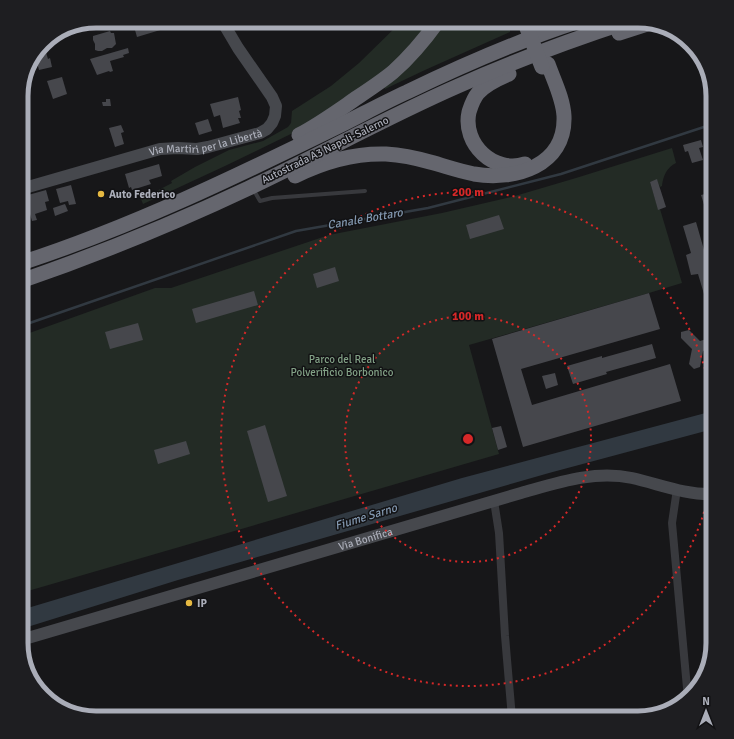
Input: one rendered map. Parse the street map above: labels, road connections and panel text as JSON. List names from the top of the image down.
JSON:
{
  "streets": {
    "highway": ["Autostrada A3 Napoli-Salerno"],
    "main road": ["Via Martiri per la Libertà", "Via Bonifica"]
  },
  "water": ["Canale Bottaro", "Fiume Sarno"],
  "parks": ["Parco del Real Polverificio Borbonico"],
  "places": ["Auto Federico", "IP"],
  "north": "top",
  "rings": ["200 m", "100 m"]
}
